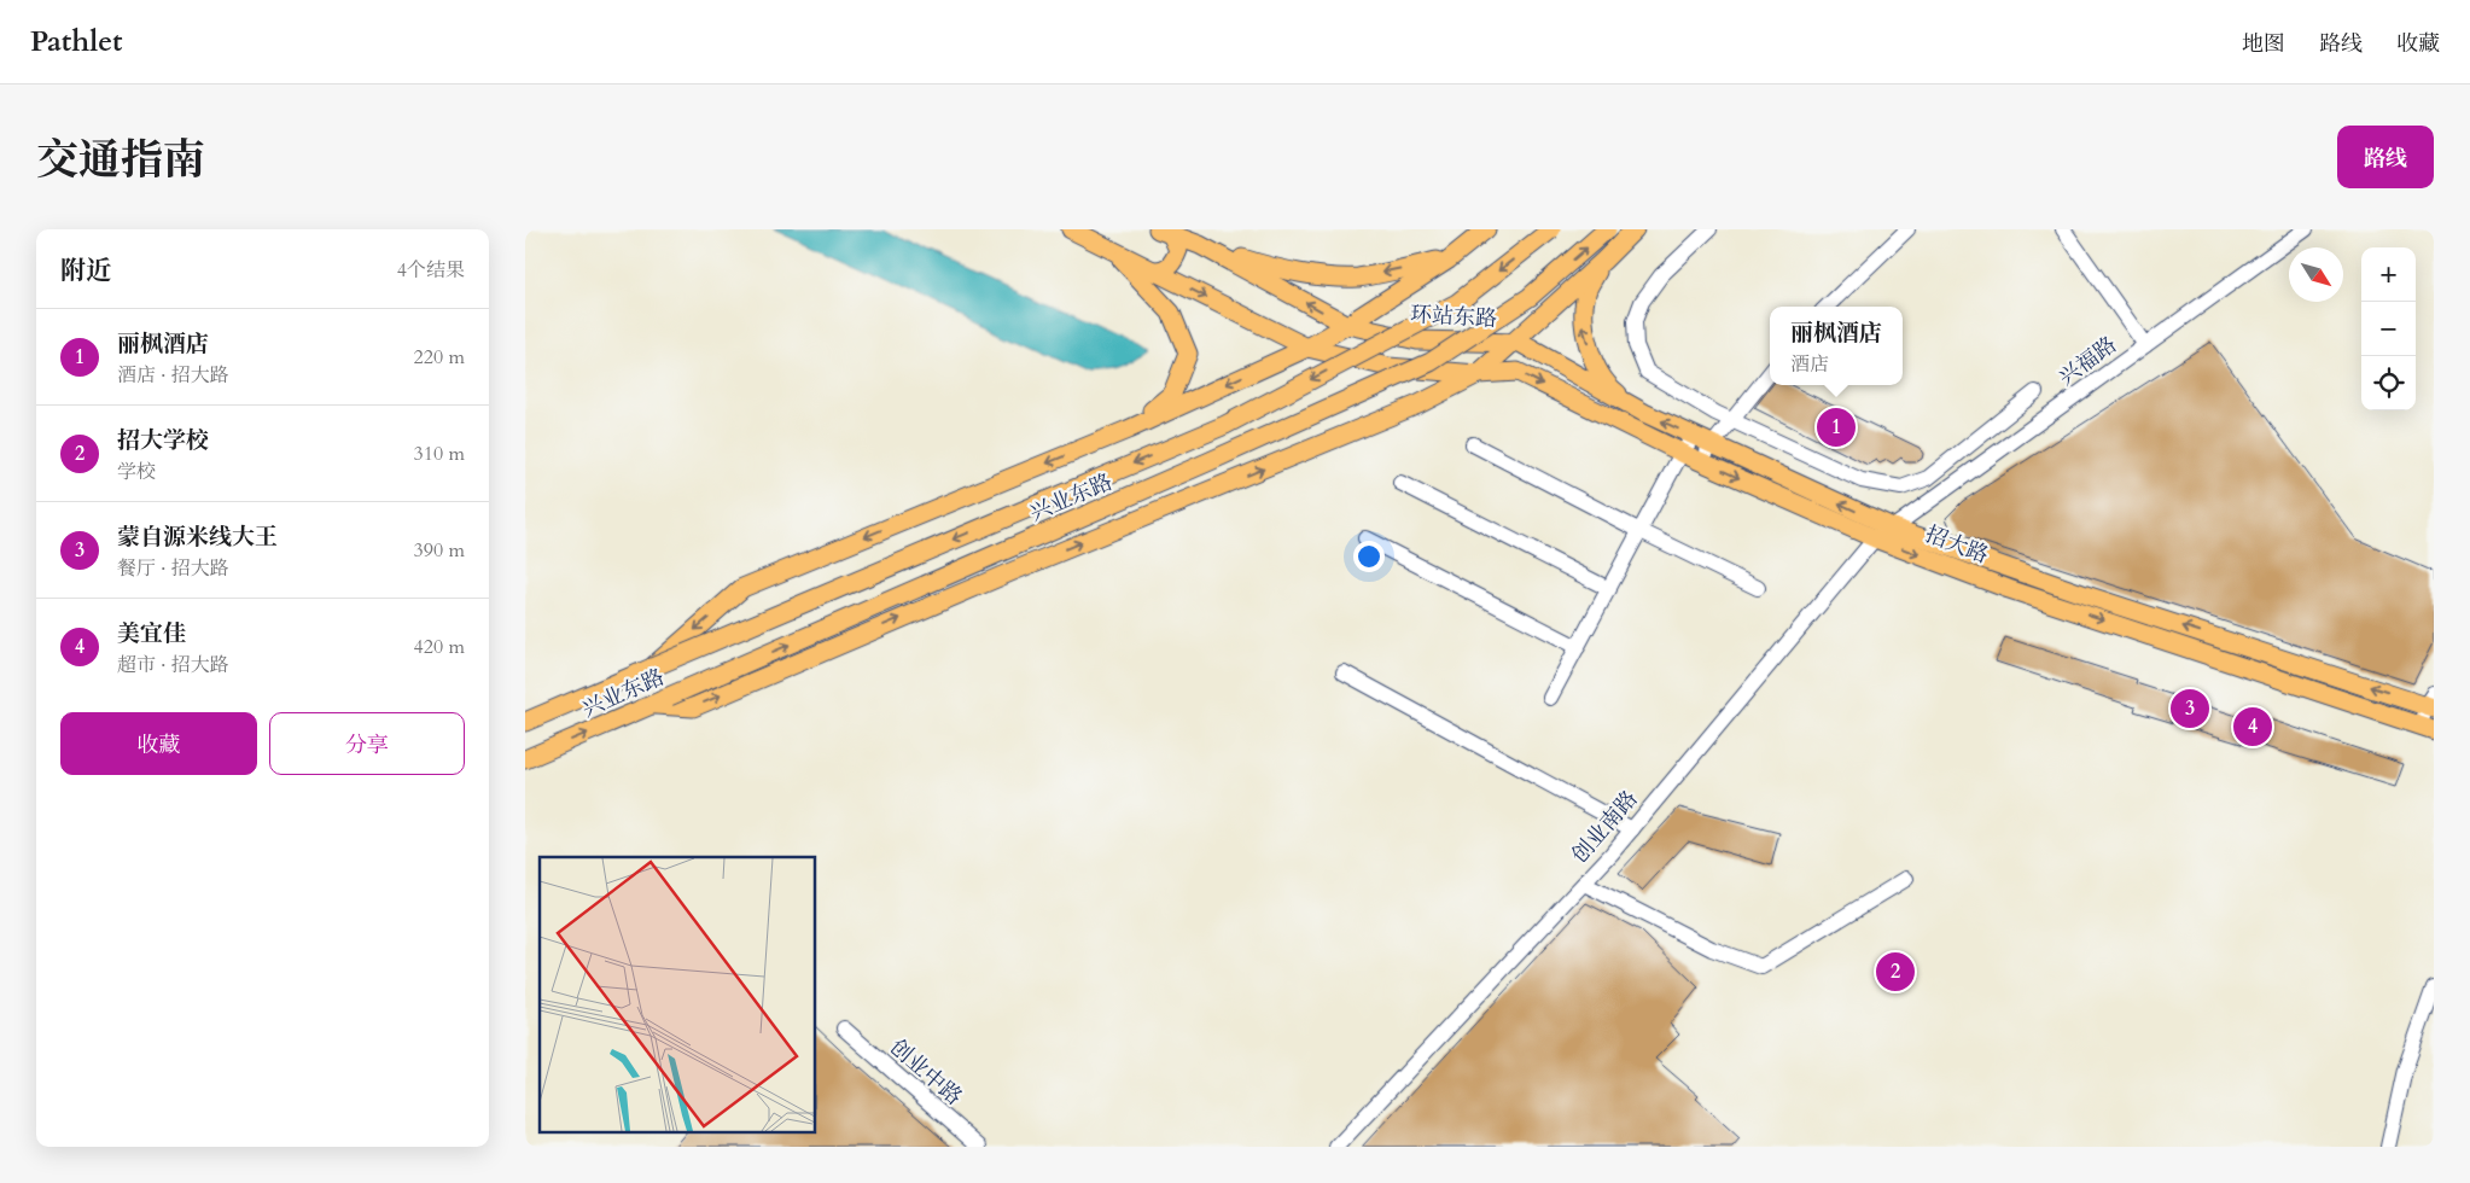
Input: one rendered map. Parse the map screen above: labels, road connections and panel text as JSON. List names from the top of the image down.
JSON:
{
  "streets": {
    "main road": ["环站东路", "兴业东路", "招大路"],
    "street": ["兴福路", "创业南路", "创业中路"]
  },
  "crossings": [
    ["环站东路", "兴业东路"],
    ["环站东路", "招大路"],
    ["兴福路", "招大路"],
    ["兴福路", "创业南路"],
    ["招大路", "创业南路"]
  ],
  "north": "bottom right",
  "page": {
    "header": "Pathlet",
    "nav": ["地图", "路线", "收藏"],
    "title": "交通指南",
    "buttons": [
      "路线",
      ["收藏", "分享"]
    ],
    "heading": ["附近", "4个结果"],
    "map_buttons": ["+", "−"],
    "popup": ["丽枫酒店", "酒店"],
    "list": [
      {
        "mark": "1",
        "name": "丽枫酒店",
        "note": "酒店 · 招大路",
        "value": "220 m"
      },
      {
        "mark": "2",
        "name": "招大学校",
        "note": "学校",
        "value": "310 m"
      },
      {
        "mark": "3",
        "name": "蒙自源米线大王",
        "note": "餐厅 · 招大路",
        "value": "390 m"
      },
      {
        "mark": "4",
        "name": "美宜佳",
        "note": "超市 · 招大路",
        "value": "420 m"
      }
    ],
    "pins": [
      "1",
      "3",
      "4",
      "2"
    ]
  }
}
